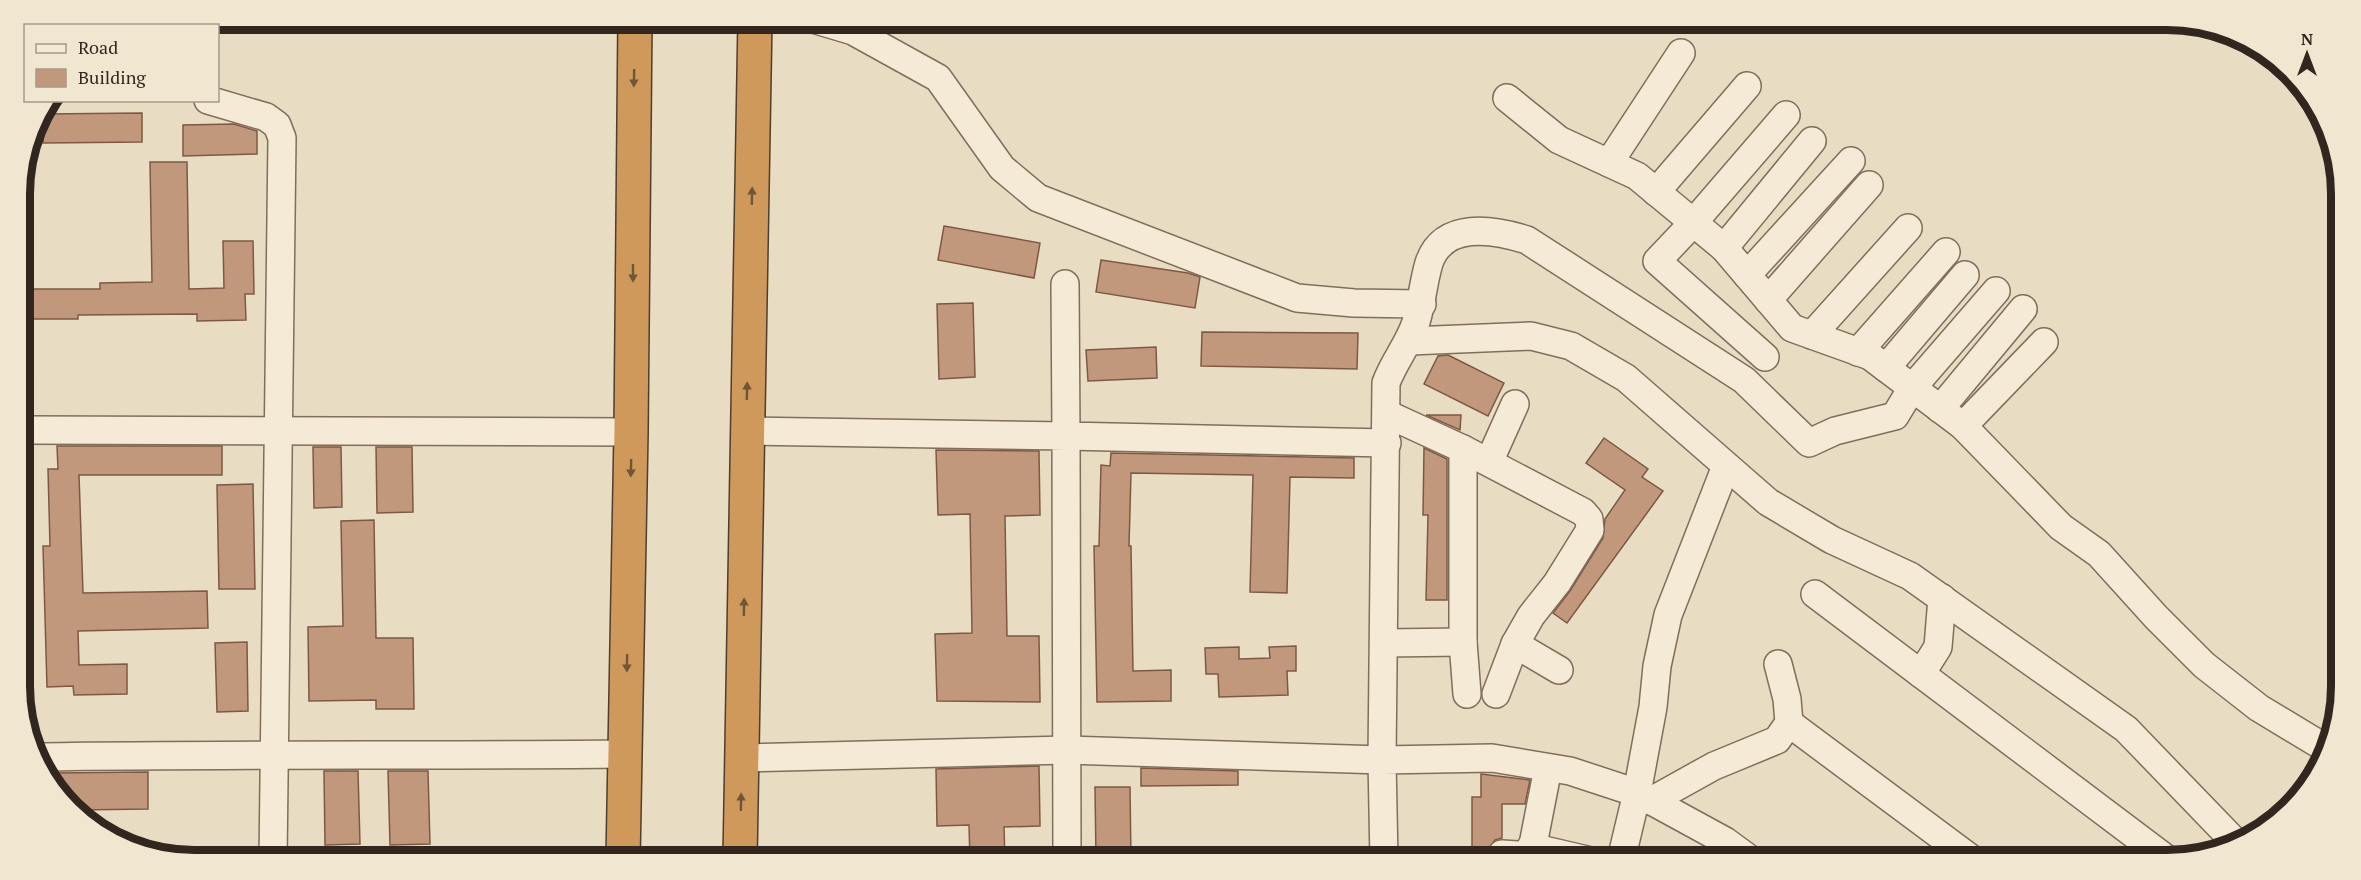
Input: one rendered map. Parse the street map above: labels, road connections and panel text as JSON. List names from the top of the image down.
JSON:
{
  "legend": ["Road", "Building"],
  "north": "top"
}
